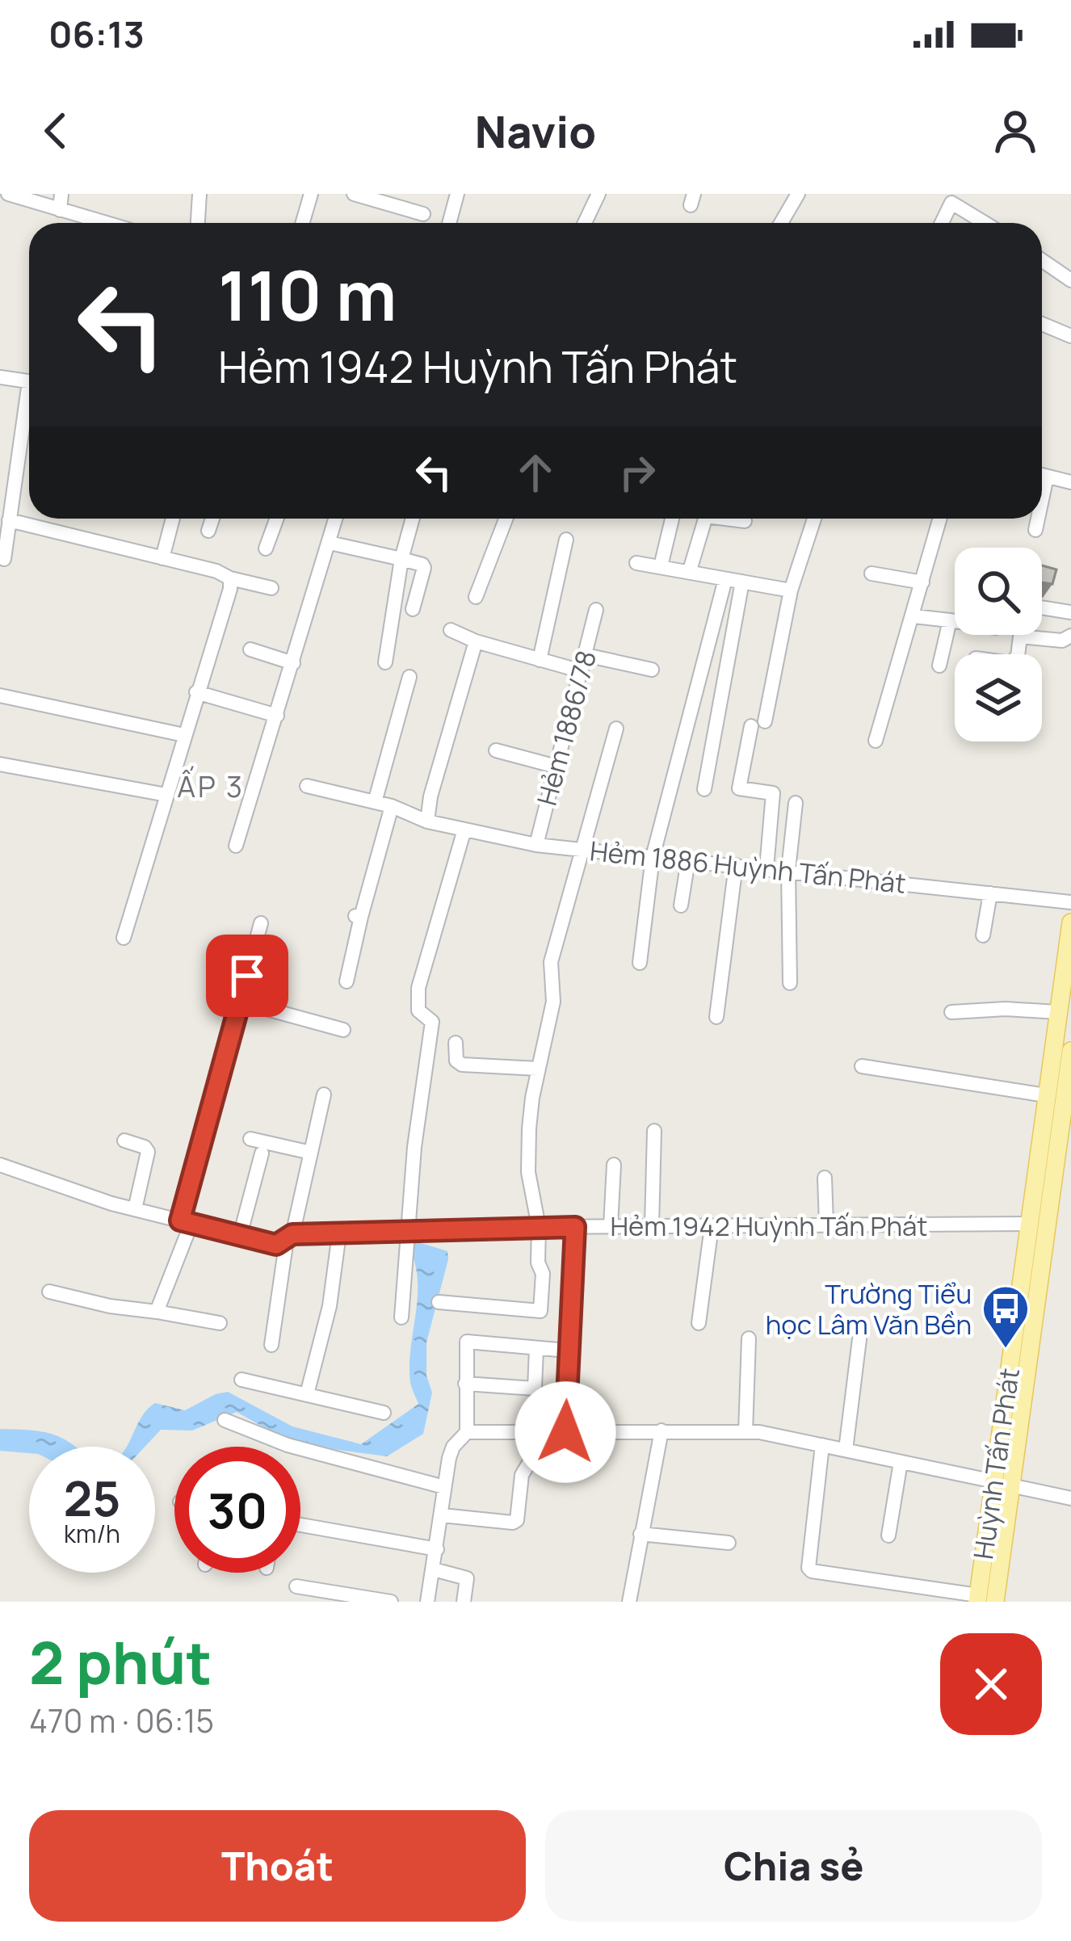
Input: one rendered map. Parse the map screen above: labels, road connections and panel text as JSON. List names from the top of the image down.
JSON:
{
  "streets": {
    "main road": ["Huỳnh Tấn Phát"],
    "street": ["Hẻm 1886/78", "Hẻm 1886 Huỳnh Tấn Phát", "Hẻm 1942 Huỳnh Tấn Phát"]
  },
  "crossings": [
    ["Hẻm 1886/78", "Hẻm 1886 Huỳnh Tấn Phát"],
    ["Hẻm 1942 Huỳnh Tấn Phát", "Huỳnh Tấn Phát"]
  ],
  "districts": ["ẤP 3"],
  "places": {
    "bus stop": ["Trường Tiểu học Lâm Văn Bền"]
  },
  "page": {
    "status": "06:13",
    "header": "Navio",
    "turn": ["110 m", "Hẻm 1942 Huỳnh Tấn Phát"],
    "speed": "25 km/h",
    "limit": "30",
    "heading": ["2 phút", "470 m · 06:15"],
    "buttons": ["Thoát", "Chia sẻ"]
  }
}
